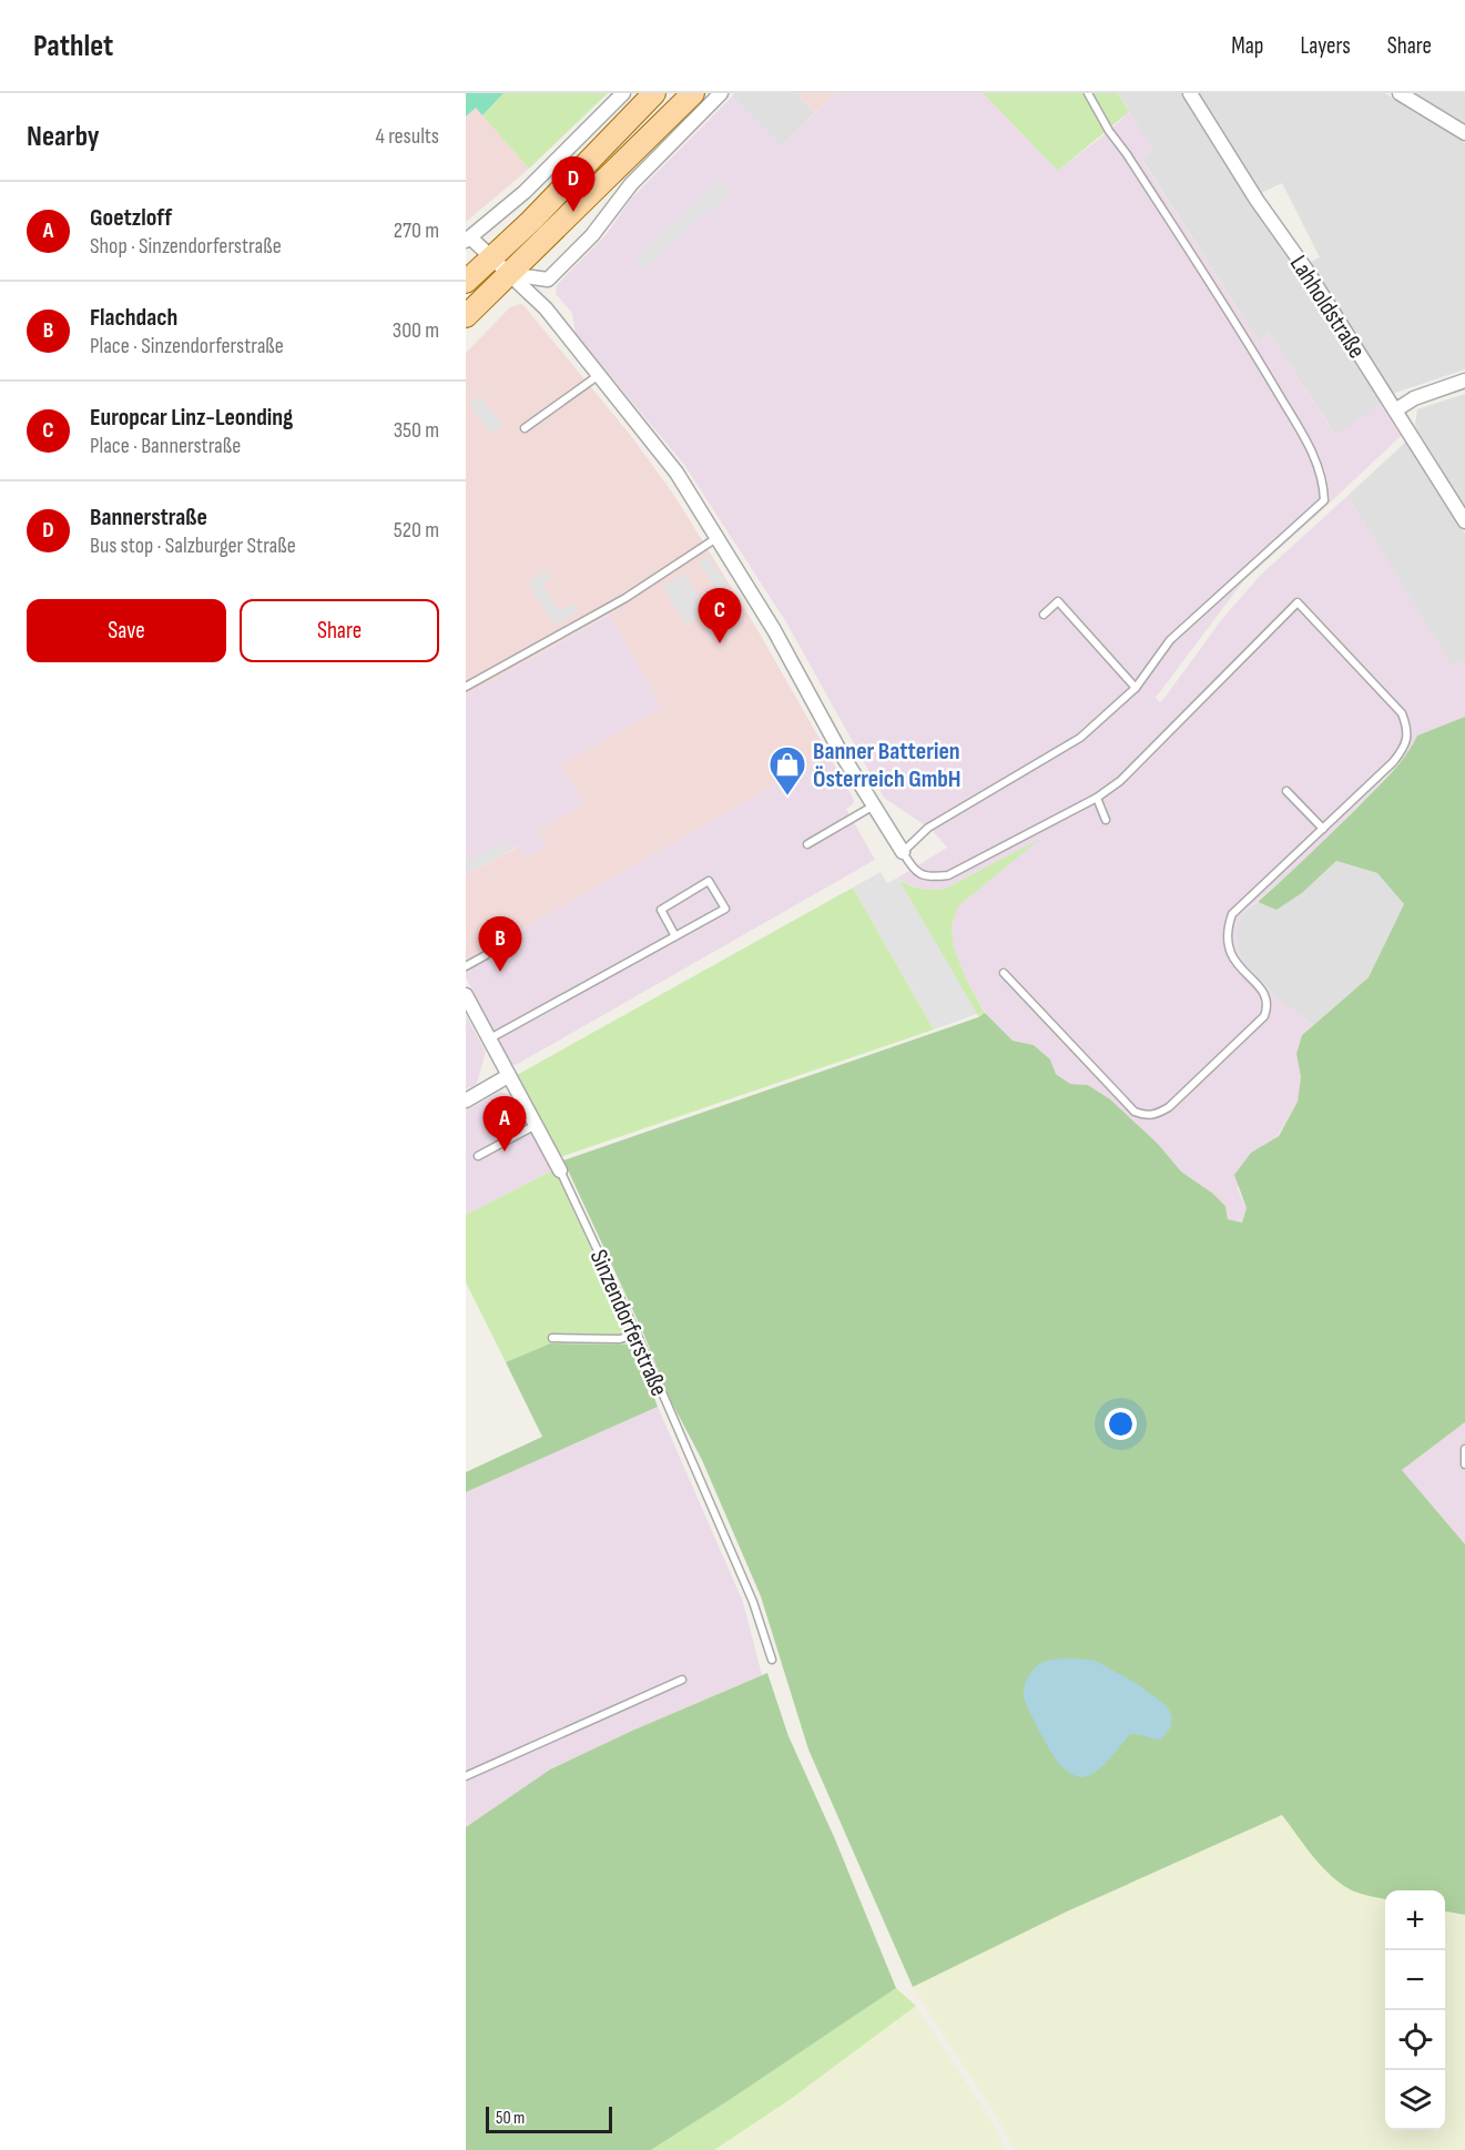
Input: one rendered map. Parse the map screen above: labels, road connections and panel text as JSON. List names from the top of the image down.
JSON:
{
  "streets": {
    "street": ["Lahholdstraße", "Sinzendorferstraße"]
  },
  "places": {
    "shop": ["Banner Batterien Österreich GmbH"]
  },
  "scale_bar": "50 m",
  "page": {
    "header": "Pathlet",
    "nav": ["Map", "Layers", "Share"],
    "heading": ["Nearby", "4 results"],
    "pins": [
      "D",
      "C",
      "B",
      "A"
    ],
    "list": [
      {
        "mark": "A",
        "name": "Goetzloff",
        "note": "Shop · Sinzendorferstraße",
        "value": "270 m"
      },
      {
        "mark": "B",
        "name": "Flachdach",
        "note": "Place · Sinzendorferstraße",
        "value": "300 m"
      },
      {
        "mark": "C",
        "name": "Europcar Linz-Leonding",
        "note": "Place · Bannerstraße",
        "value": "350 m"
      },
      {
        "mark": "D",
        "name": "Bannerstraße",
        "note": "Bus stop · Salzburger Straße",
        "value": "520 m"
      }
    ],
    "buttons": ["Save", "Share"],
    "map_buttons": ["+", "−"],
    "scale": "50 m"
  }
}
